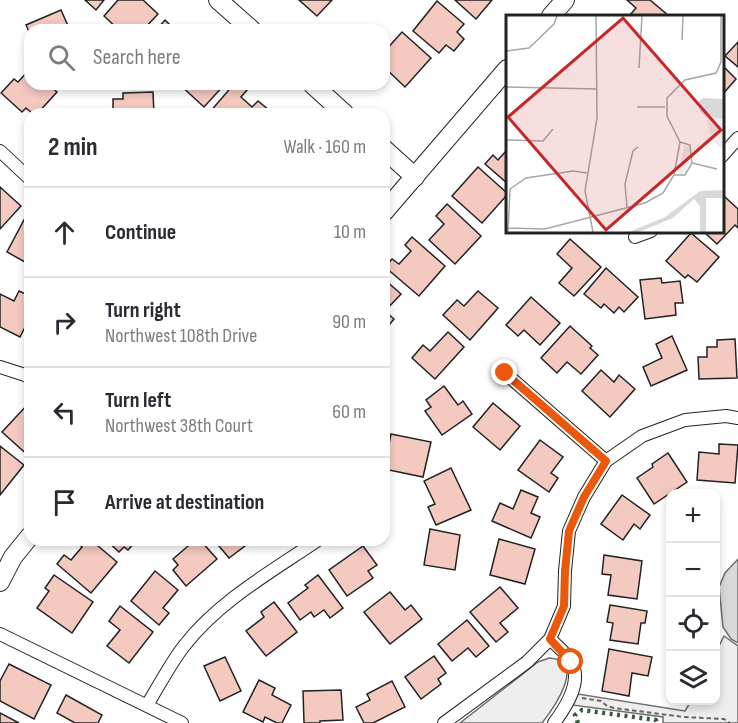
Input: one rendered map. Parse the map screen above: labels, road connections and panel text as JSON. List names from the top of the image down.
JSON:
{
  "page": {
    "search": "Search here",
    "heading": ["2 min", "Walk · 160 m"],
    "list": [
      ["Continue", "10 m"],
      ["Turn right", "Northwest 108th Drive", "90 m"],
      ["Turn left", "Northwest 38th Court", "60 m"],
      "Arrive at destination"
    ],
    "map_buttons": ["+", "−"]
  }
}
